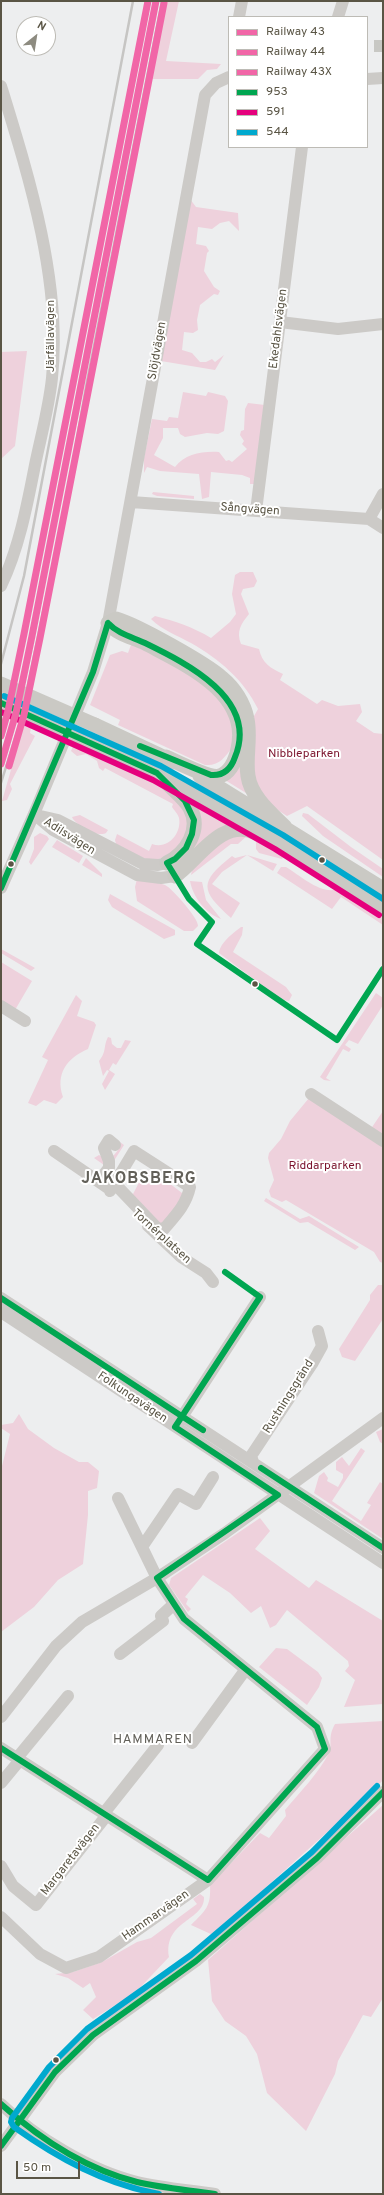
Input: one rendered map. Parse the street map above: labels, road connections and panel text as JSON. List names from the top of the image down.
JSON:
{
  "streets": {
    "street": [
      "Ekedahlsvägen",
      "Järfällavägen",
      "Slöjdvägen",
      "Sångvägen",
      "Adilsvägen",
      "Tornérplatsen",
      "Rustningsgränd",
      "Folkungavägen",
      "Margaretavägen",
      "Hammarvägen"
    ]
  },
  "crossings": [
    ["Ekedahlsvägen", "Sångvägen"],
    ["Slöjdvägen", "Sångvägen"],
    ["Slöjdvägen", "Adilsvägen"],
    ["Rustningsgränd", "Folkungavägen"],
    ["Margaretavägen", "Hammarvägen"]
  ],
  "districts": ["JAKOBSBERG", "HAMMAREN"],
  "parks": ["Nibbleparken", "Riddarparken"],
  "lines": [
    "rail line 43",
    "rail line 43X",
    "rail line 44",
    "transit line 953",
    "transit line 544",
    "transit line 591"
  ],
  "legend": [
    "Railway 43",
    "Railway 44",
    "Railway 43X",
    "953",
    "591",
    "544"
  ],
  "scale_bar": "50 m",
  "north": "top right"
}
